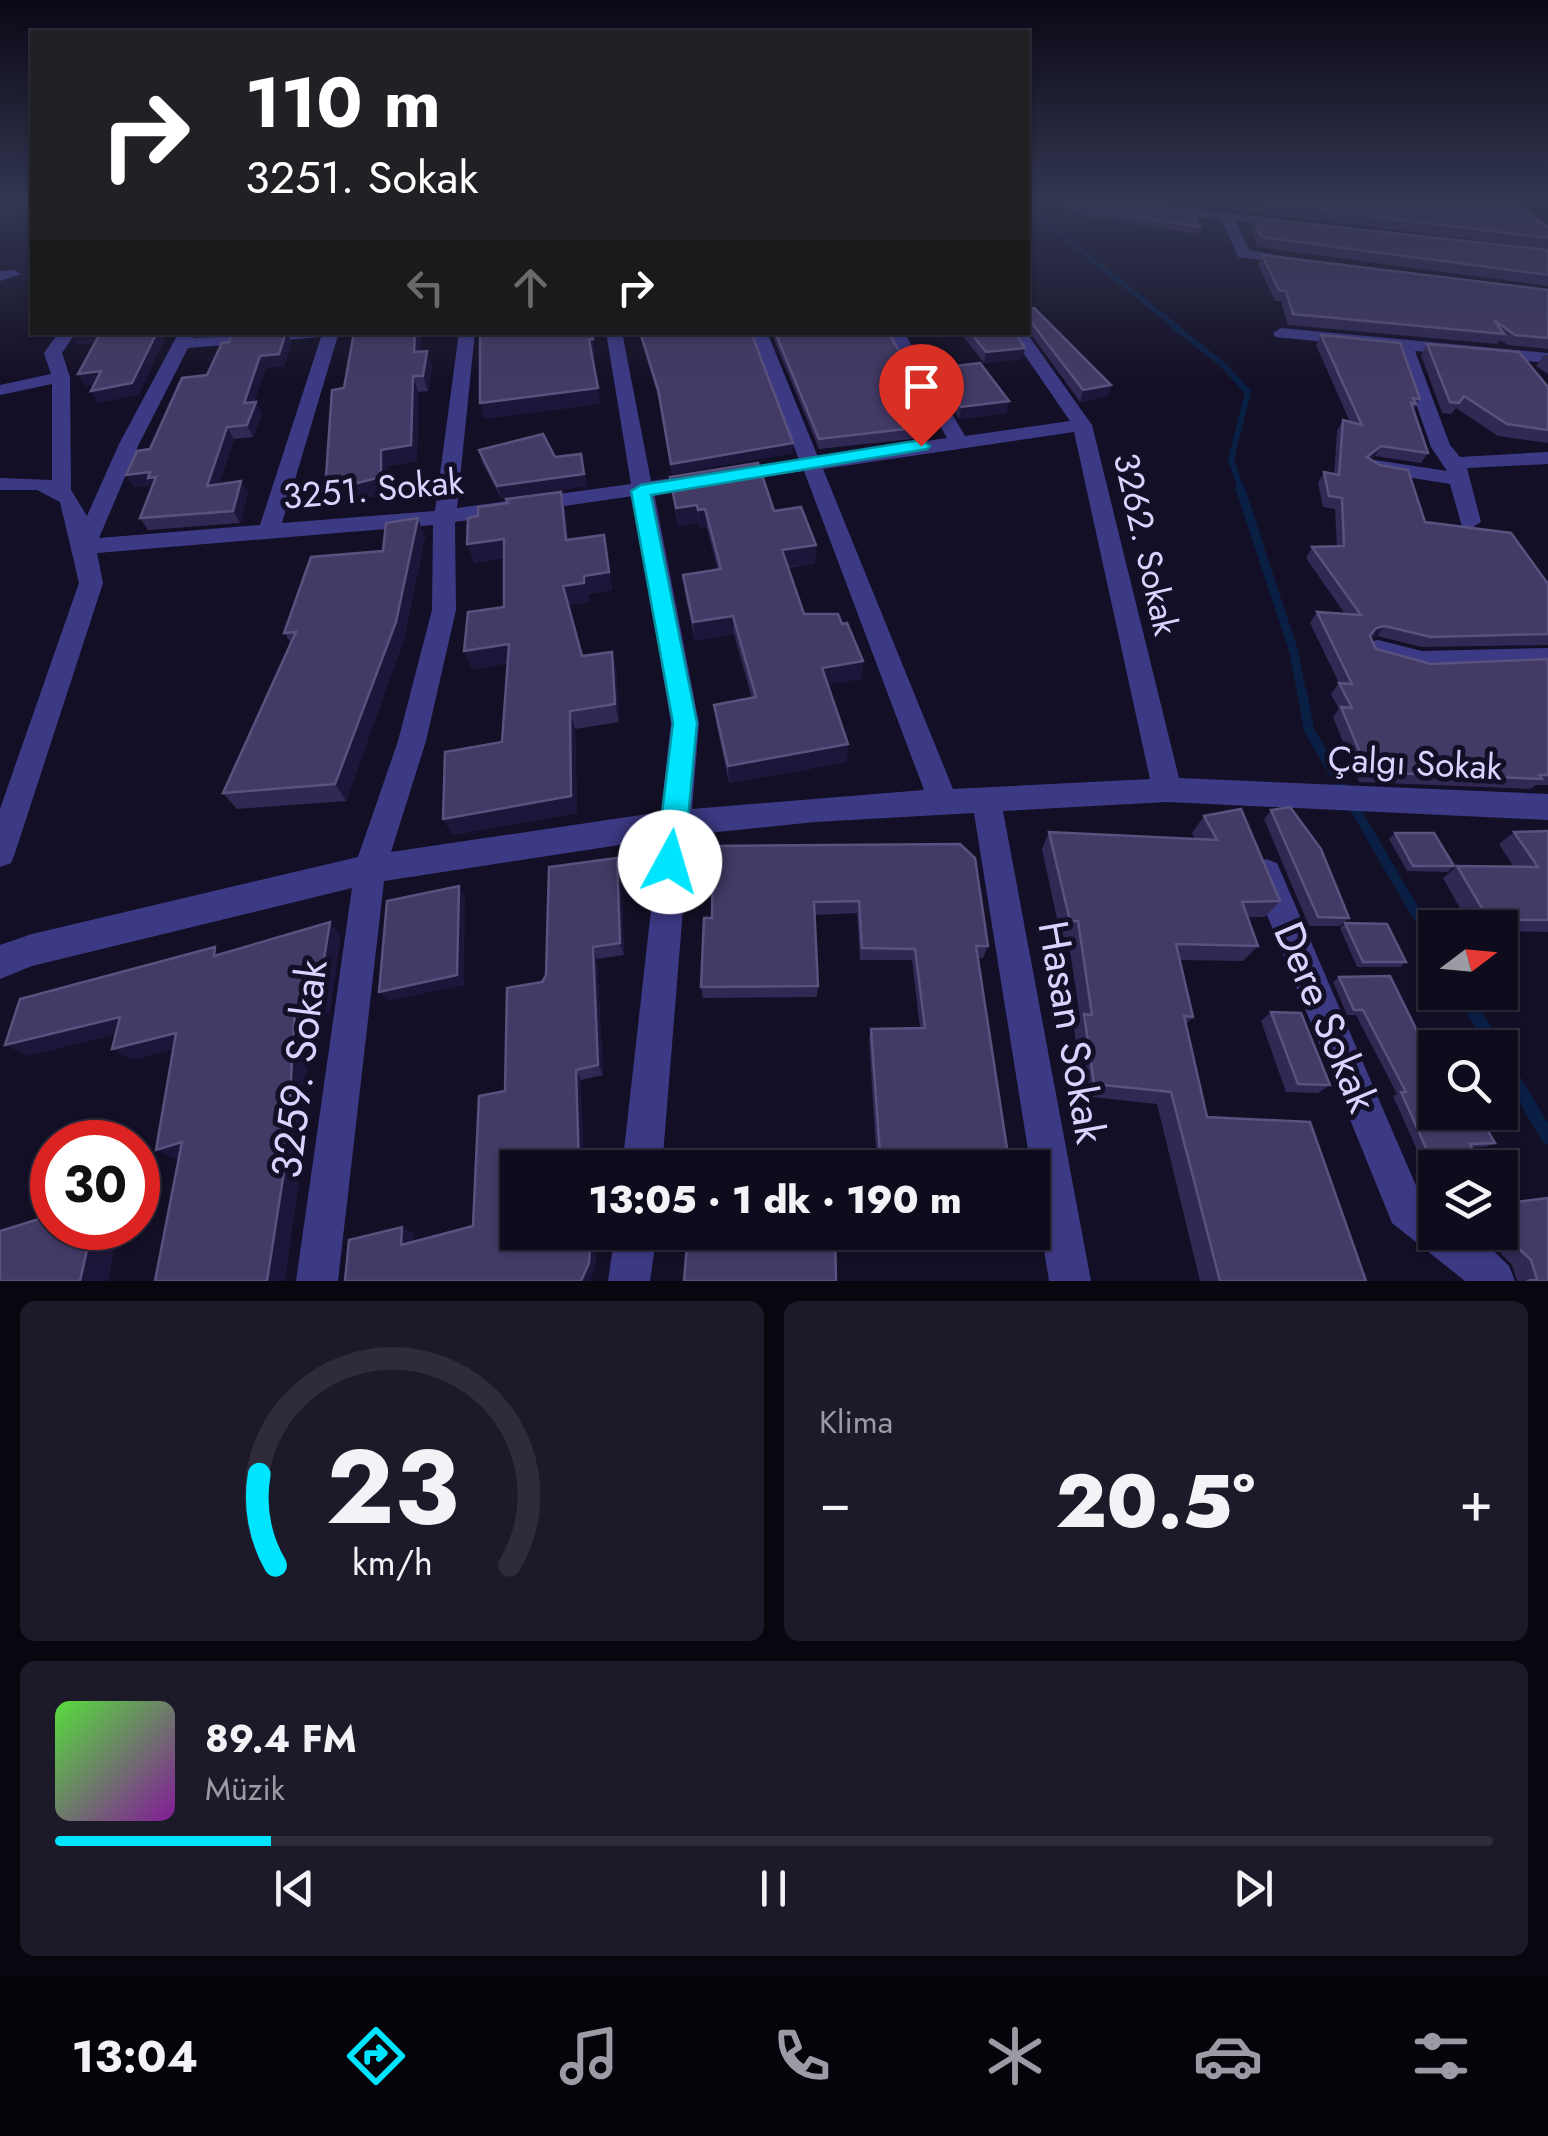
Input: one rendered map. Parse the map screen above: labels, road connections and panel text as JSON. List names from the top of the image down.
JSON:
{
  "streets": {
    "street": [
      "3251. Sokak",
      "3262. Sokak",
      "Çalgı Sokak",
      "Dere Sokak",
      "Hasan Sokak",
      "3259. Sokak"
    ]
  },
  "crossings": [
    ["3251. Sokak", "3262. Sokak"],
    ["3251. Sokak", "3259. Sokak"],
    ["3262. Sokak", "Çalgı Sokak"],
    ["Çalgı Sokak", "Dere Sokak"],
    ["Çalgı Sokak", "Hasan Sokak"],
    ["Çalgı Sokak", "3259. Sokak"]
  ],
  "north": "right",
  "page": {
    "turn": ["110 m", "3251. Sokak"],
    "limit": "30",
    "trip": "13:05 · 1 dk · 190 m",
    "tile": "Klima",
    "heat": ["−", "20.5°", "+"],
    "song": ["89.4 FM", "Müzik"],
    "tabs": "13:04",
    "gauge": ["23", "km/h"]
  }
}
